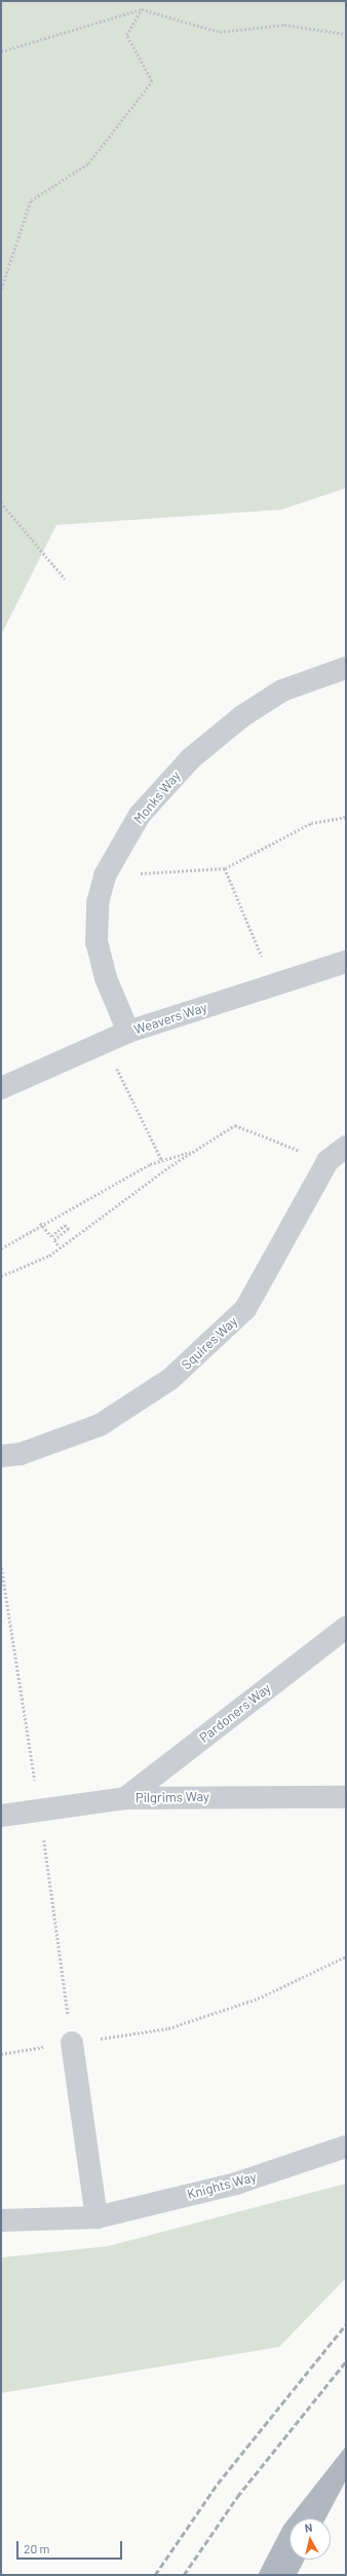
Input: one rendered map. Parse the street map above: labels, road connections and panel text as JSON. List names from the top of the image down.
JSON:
{
  "streets": {
    "street": [
      "Monks Way",
      "Weavers Way",
      "Squires Way",
      "Pardoners Way",
      "Pilgrims Way",
      "Knights Way"
    ]
  },
  "crossings": [
    ["Monks Way", "Weavers Way"],
    ["Pardoners Way", "Pilgrims Way"]
  ],
  "scale_bar": "20 m",
  "north": "top"
}
